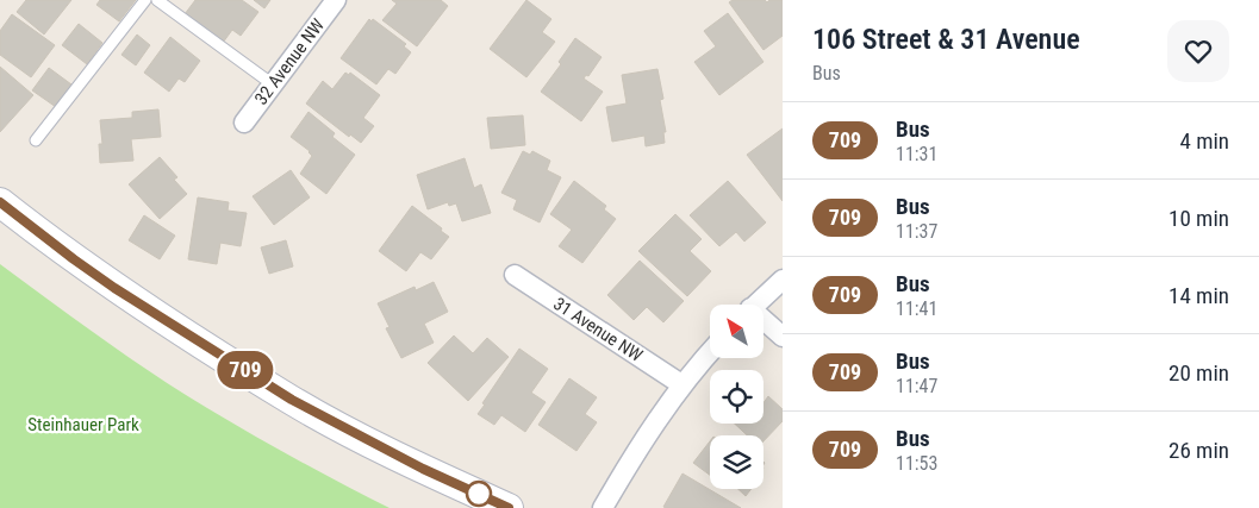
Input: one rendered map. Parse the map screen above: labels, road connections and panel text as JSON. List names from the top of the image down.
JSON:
{
  "streets": {
    "street": ["32 Avenue NW", "31 Avenue NW"]
  },
  "parks": ["Steinhauer Park"],
  "lines": ["bus line 709"],
  "north": "top left",
  "page": {
    "on_map": "709",
    "heading": ["106 Street & 31 Avenue", "Bus"],
    "list": [
      {
        "mark": "709",
        "name": "Bus",
        "note": "11:31",
        "value": "4 min"
      },
      {
        "mark": "709",
        "name": "Bus",
        "note": "11:37",
        "value": "10 min"
      },
      {
        "mark": "709",
        "name": "Bus",
        "note": "11:41",
        "value": "14 min"
      },
      {
        "mark": "709",
        "name": "Bus",
        "note": "11:47",
        "value": "20 min"
      },
      {
        "mark": "709",
        "name": "Bus",
        "note": "11:53",
        "value": "26 min"
      }
    ]
  }
}
